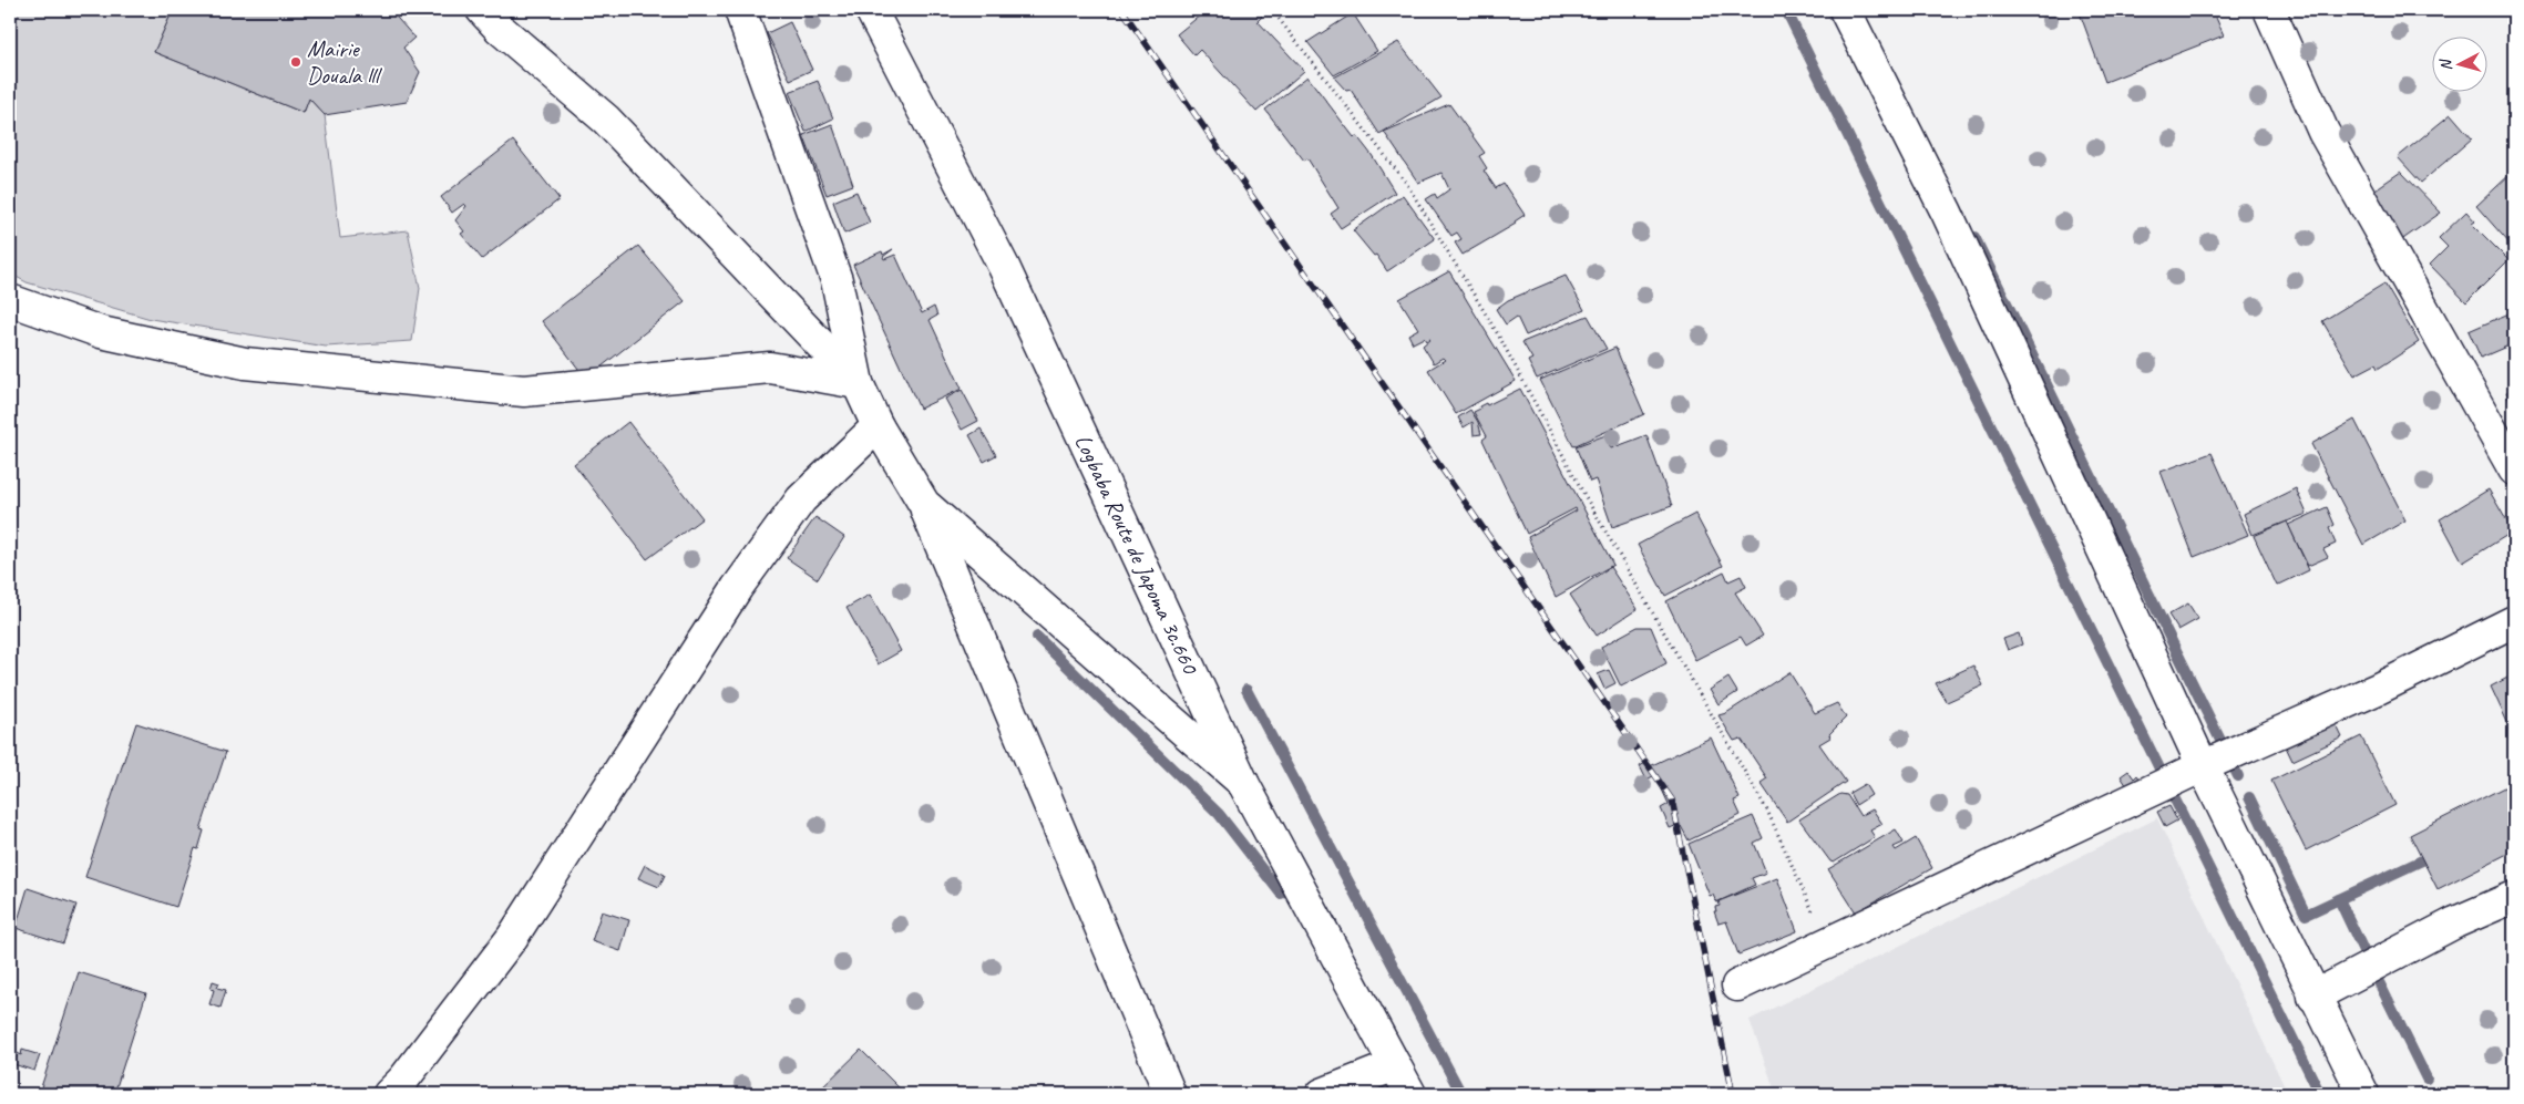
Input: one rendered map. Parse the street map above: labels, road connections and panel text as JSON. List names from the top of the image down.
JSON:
{
  "streets": {
    "street": ["Logbaba Route de Japoma 3c.660"]
  },
  "places": ["Mairie Douala lll"],
  "north": "left"
}
